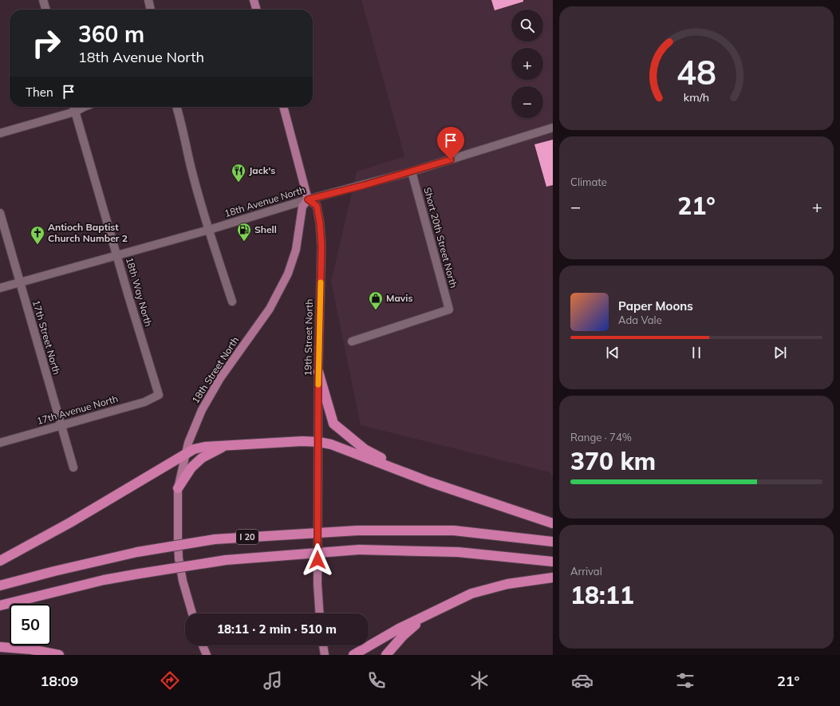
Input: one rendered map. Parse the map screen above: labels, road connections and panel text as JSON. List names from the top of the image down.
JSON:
{
  "streets": {
    "highway": ["I 20"],
    "main road": ["19th Street North", "18th Street North"],
    "street": [
      "18th Avenue North",
      "Short 20th Street North",
      "18th Way North",
      "17th Street North",
      "17th Avenue North"
    ]
  },
  "crossings": [
    ["18th Avenue North", "Short 20th Street North"],
    ["18th Avenue North", "18th Way North"],
    ["18th Avenue North", "17th Street North"],
    ["18th Avenue North", "19th Street North"],
    ["18th Avenue North", "18th Street North"],
    ["18th Way North", "17th Avenue North"],
    ["17th Street North", "17th Avenue North"],
    ["19th Street North", "18th Street North"]
  ],
  "places": {
    "restaurant": ["Jack's"],
    "fuel station": ["Shell"],
    "church": ["Antioch Baptist Church Number 2"],
    "shop": ["Mavis"]
  },
  "page": {
    "map_buttons": ["+", "−"],
    "turn": ["360 m", "18th Avenue North"],
    "then": "Then",
    "tile": [
      "Climate",
      ["Range · 74%", "370 km"],
      ["Arrival", "18:11"]
    ],
    "heat": ["−", "21°", "+"],
    "song": ["Paper Moons", "Ada Vale"],
    "limit": "50",
    "trip": "18:11 · 2 min · 510 m",
    "tabs": ["18:09", "21°"],
    "gauge": ["48", "km/h"]
  }
}
